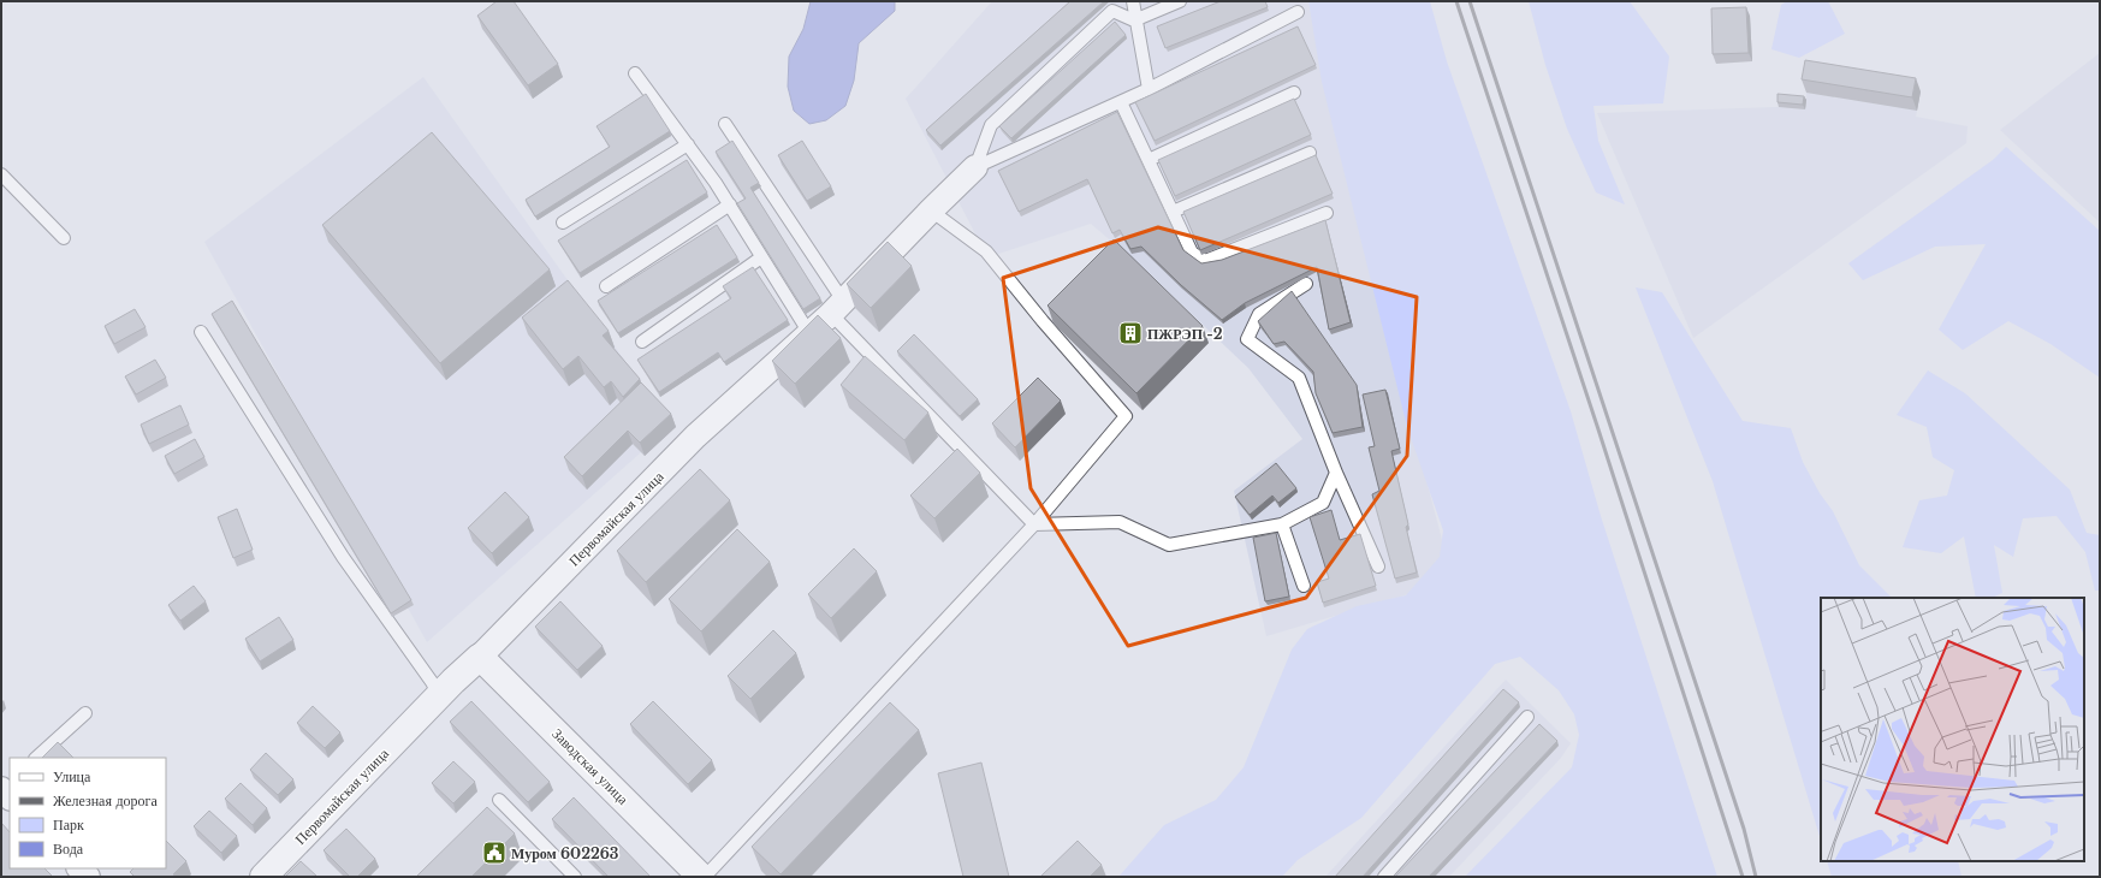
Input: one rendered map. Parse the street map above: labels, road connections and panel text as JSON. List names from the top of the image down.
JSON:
{
  "streets": {
    "street": ["Первомайская улица", "Заводская улица"]
  },
  "crossings": [
    ["Первомайская улица", "Заводская улица"]
  ],
  "places": {
    "building": ["ПЖРЭП -2"],
    "public building": ["Муром 602263"]
  },
  "legend": [
    "Улица",
    "Железная дорога",
    "Парк",
    "Вода"
  ]
}
